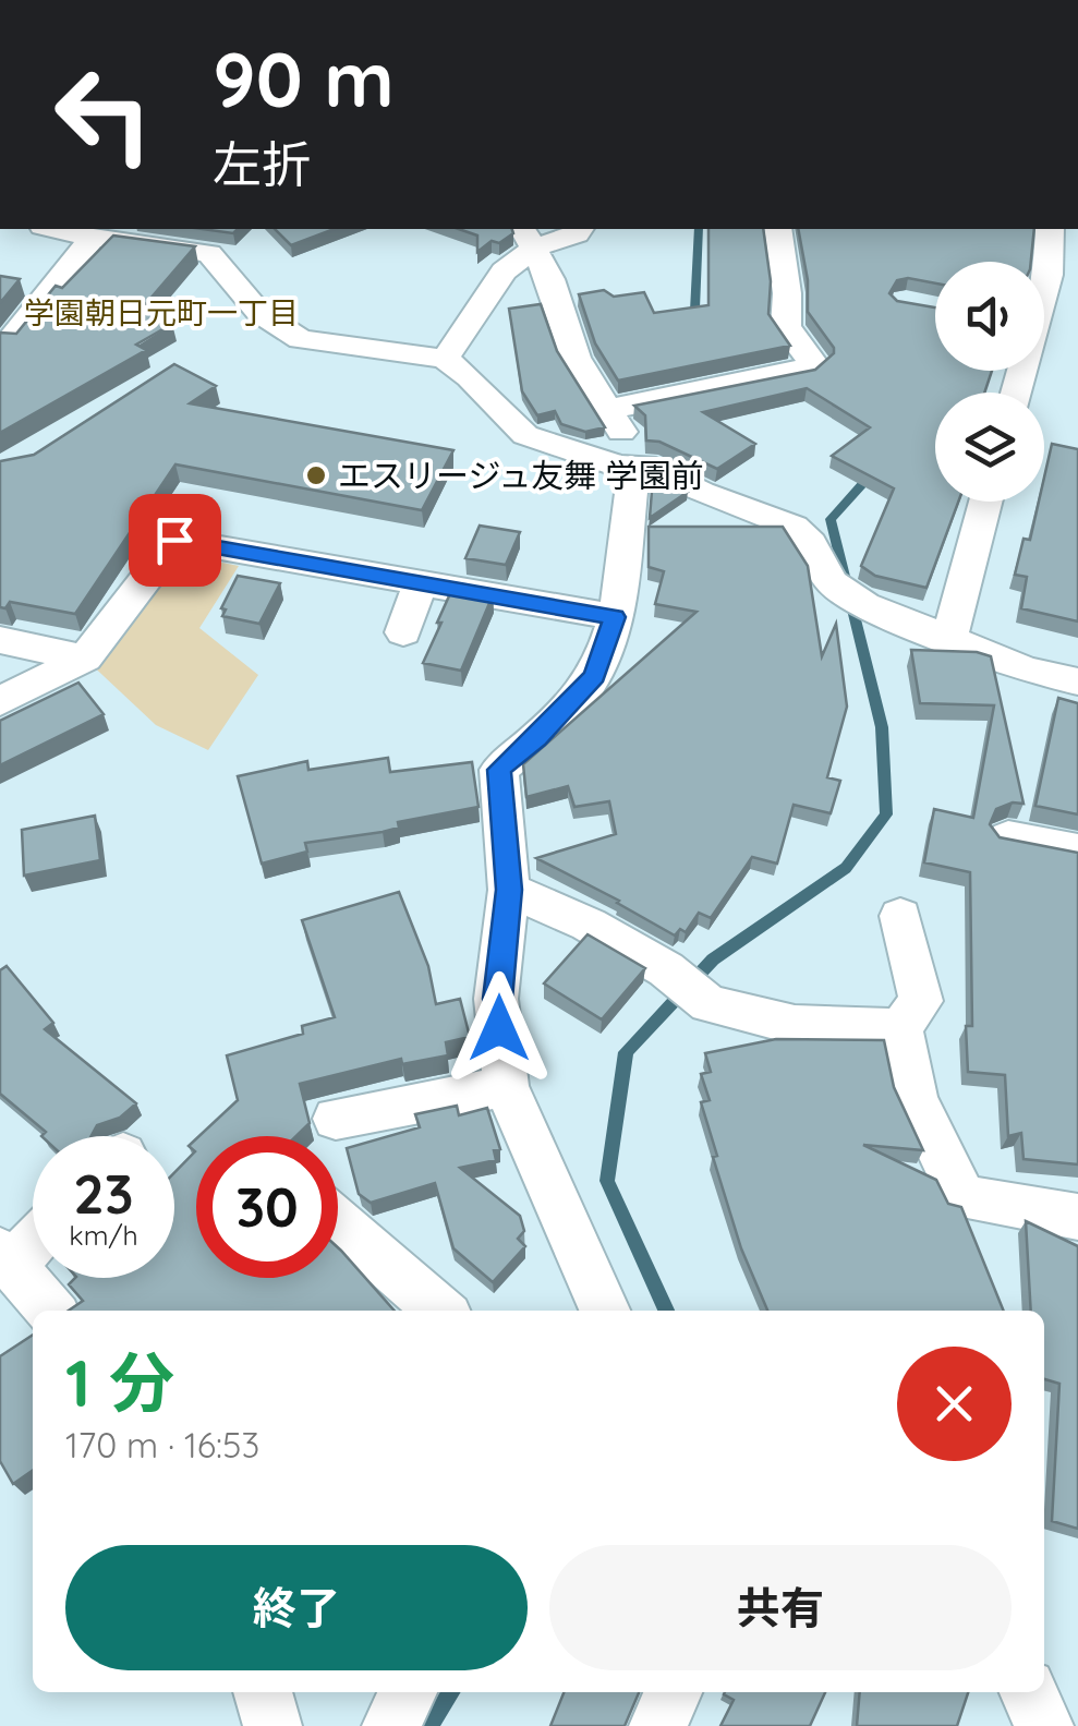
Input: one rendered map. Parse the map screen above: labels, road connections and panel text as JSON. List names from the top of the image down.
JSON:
{
  "districts": ["学園朝日元町一丁目"],
  "places": ["エスリージュ友舞 学園前"],
  "page": {
    "turn": ["90 m", "左折"],
    "speed": "23 km/h",
    "limit": "30",
    "heading": ["1 分", "170 m · 16:53"],
    "buttons": ["終了", "共有"]
  }
}
